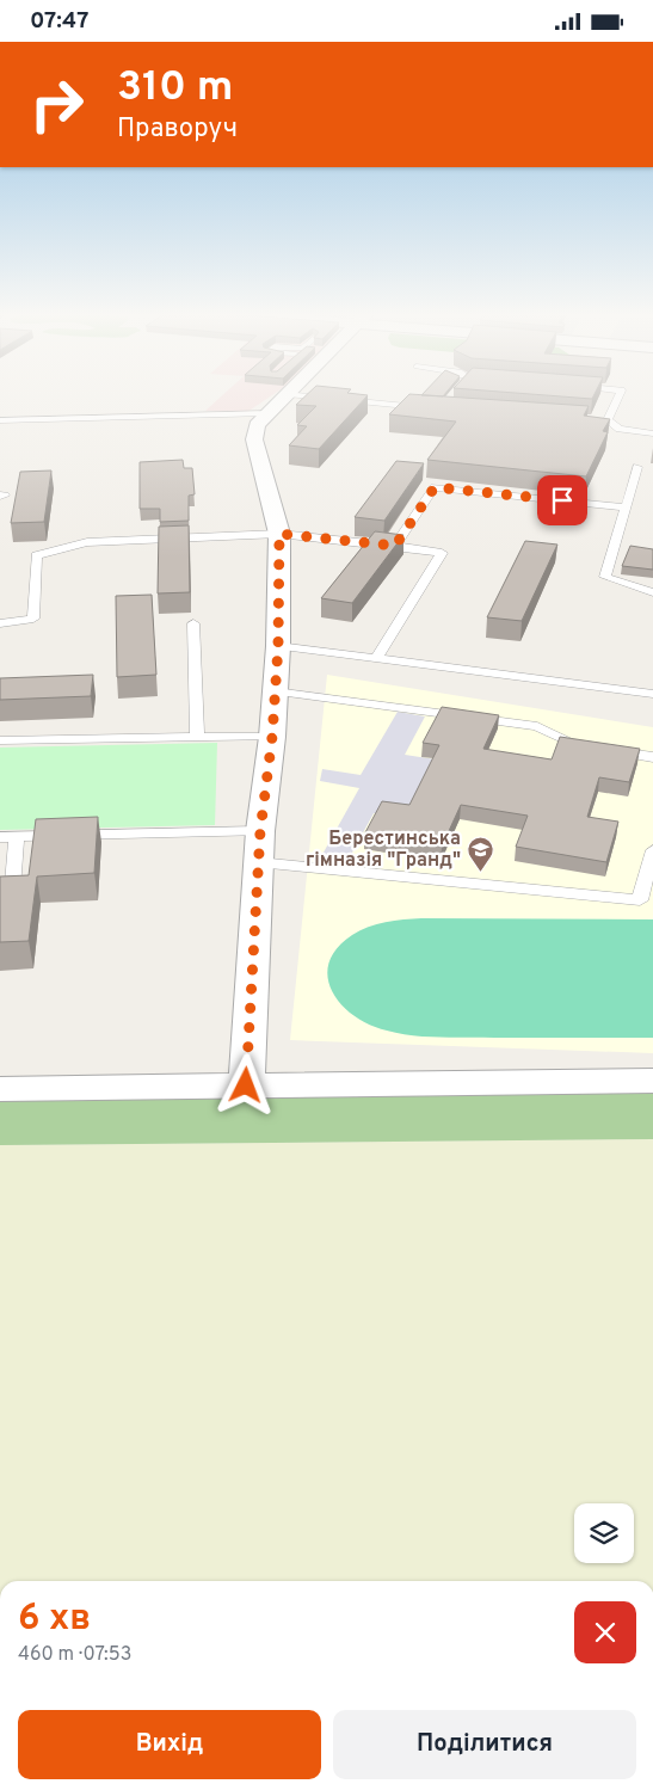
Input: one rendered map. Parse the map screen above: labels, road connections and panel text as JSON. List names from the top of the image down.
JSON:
{
  "places": {
    "school or university": ["Берестинська гімназія \"Гранд\""]
  },
  "page": {
    "status": "07:47",
    "turn": ["310 m", "Праворуч"],
    "heading": ["6 хв", "460 m · 07:53"],
    "buttons": ["Вихід", "Поділитися"]
  }
}
